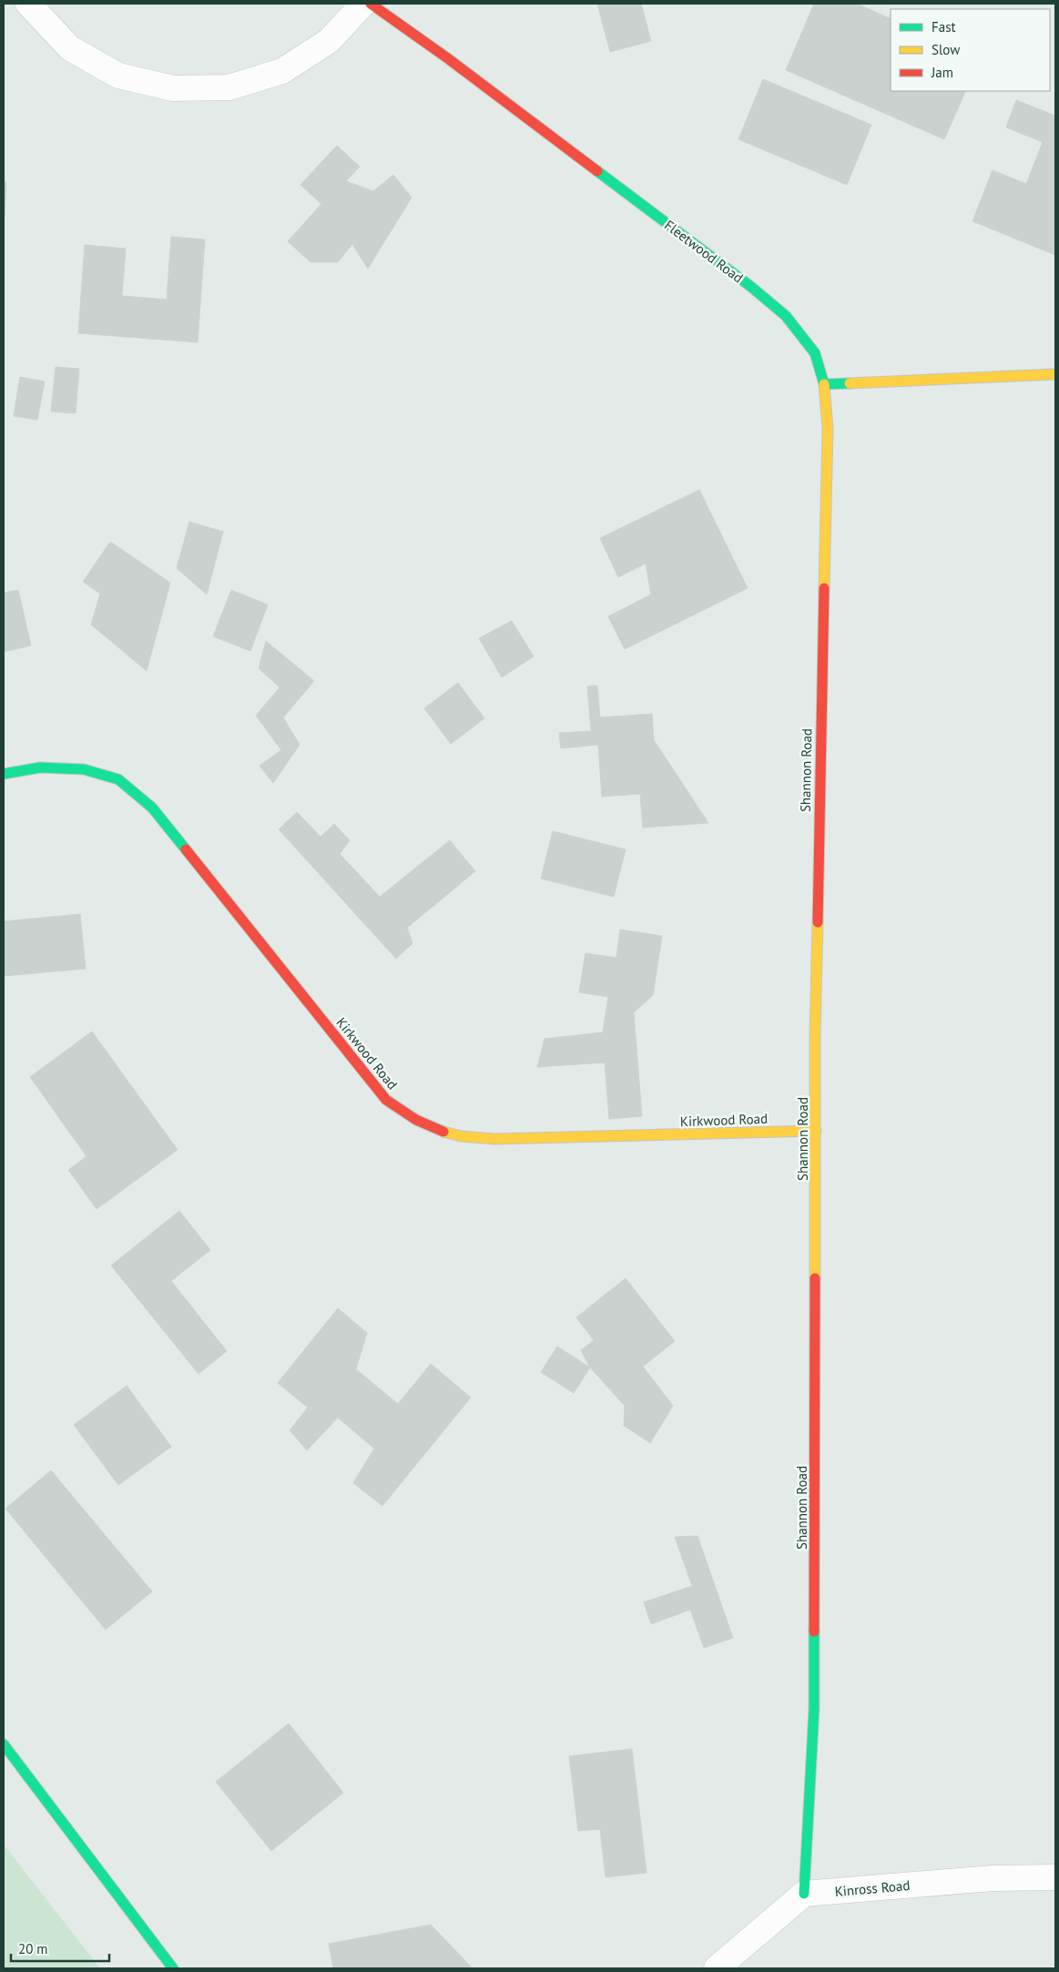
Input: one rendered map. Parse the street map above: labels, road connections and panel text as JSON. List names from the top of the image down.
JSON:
{
  "streets": {
    "street": [
      "Fleetwood Road",
      "Shannon Road",
      "Kirkwood Road",
      "Kinross Road"
    ]
  },
  "crossings": [
    ["Fleetwood Road", "Shannon Road"],
    ["Shannon Road", "Kirkwood Road"],
    ["Shannon Road", "Kinross Road"]
  ],
  "legend": ["Fast", "Slow", "Jam"],
  "scale_bar": "20 m"
}
